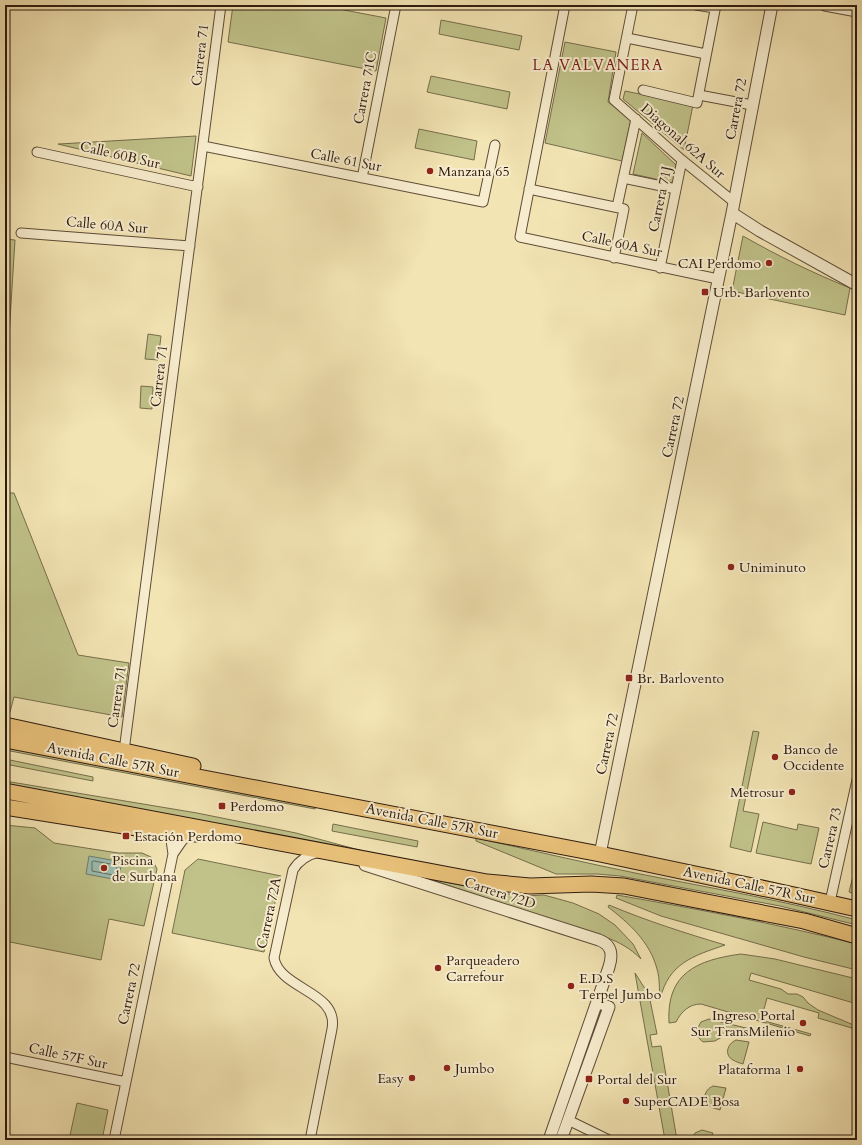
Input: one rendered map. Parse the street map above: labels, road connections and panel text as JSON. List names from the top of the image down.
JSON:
{
  "streets": {
    "highway": ["Avenida Calle 57R Sur"],
    "street": [
      "Carrera 71",
      "Carrera 71C",
      "Carrera 72",
      "Diagonal 62A Sur",
      "Calle 60B Sur",
      "Calle 61 Sur",
      "Carrera 71J",
      "Calle 60A Sur",
      "Carrera 73",
      "Carrera 72D",
      "Carrera 72A",
      "Calle 57F Sur"
    ]
  },
  "crossings": [
    ["Carrera 71", "Calle 60B Sur"],
    ["Carrera 71", "Calle 61 Sur"],
    ["Carrera 71", "Calle 60A Sur"],
    ["Carrera 71C", "Calle 61 Sur"],
    ["Carrera 72", "Diagonal 62A Sur"],
    ["Carrera 72", "Calle 60A Sur"],
    ["Carrera 72", "Avenida Calle 57R Sur"],
    ["Carrera 72", "Calle 57F Sur"],
    ["Diagonal 62A Sur", "Carrera 71J"],
    ["Carrera 71J", "Calle 60A Sur"],
    ["Avenida Calle 57R Sur", "Carrera 73"],
    ["Avenida Calle 57R Sur", "Carrera 72D"],
    ["Avenida Calle 57R Sur", "Carrera 72A"],
    ["Carrera 72D", "Carrera 72A"]
  ],
  "districts": ["LA VALVANERA"],
  "places": {
    "other": [
      "Manzana 65",
      "CAI Perdomo",
      "Uniminuto",
      "Banco de Occidente",
      "Metrosur",
      "Piscina de Surbana",
      "Parqueadero Carrefour",
      "E.D.S Terpel Jumbo",
      "Ingreso Portal Sur TransMilenio",
      "Jumbo",
      "Plataforma 1",
      "Easy",
      "SuperCADE Bosa"
    ],
    "transit": [
      "Urb. Barlovento",
      "Br. Barlovento",
      "Perdomo",
      "Estación Perdomo",
      "Portal del Sur"
    ]
  }
}
